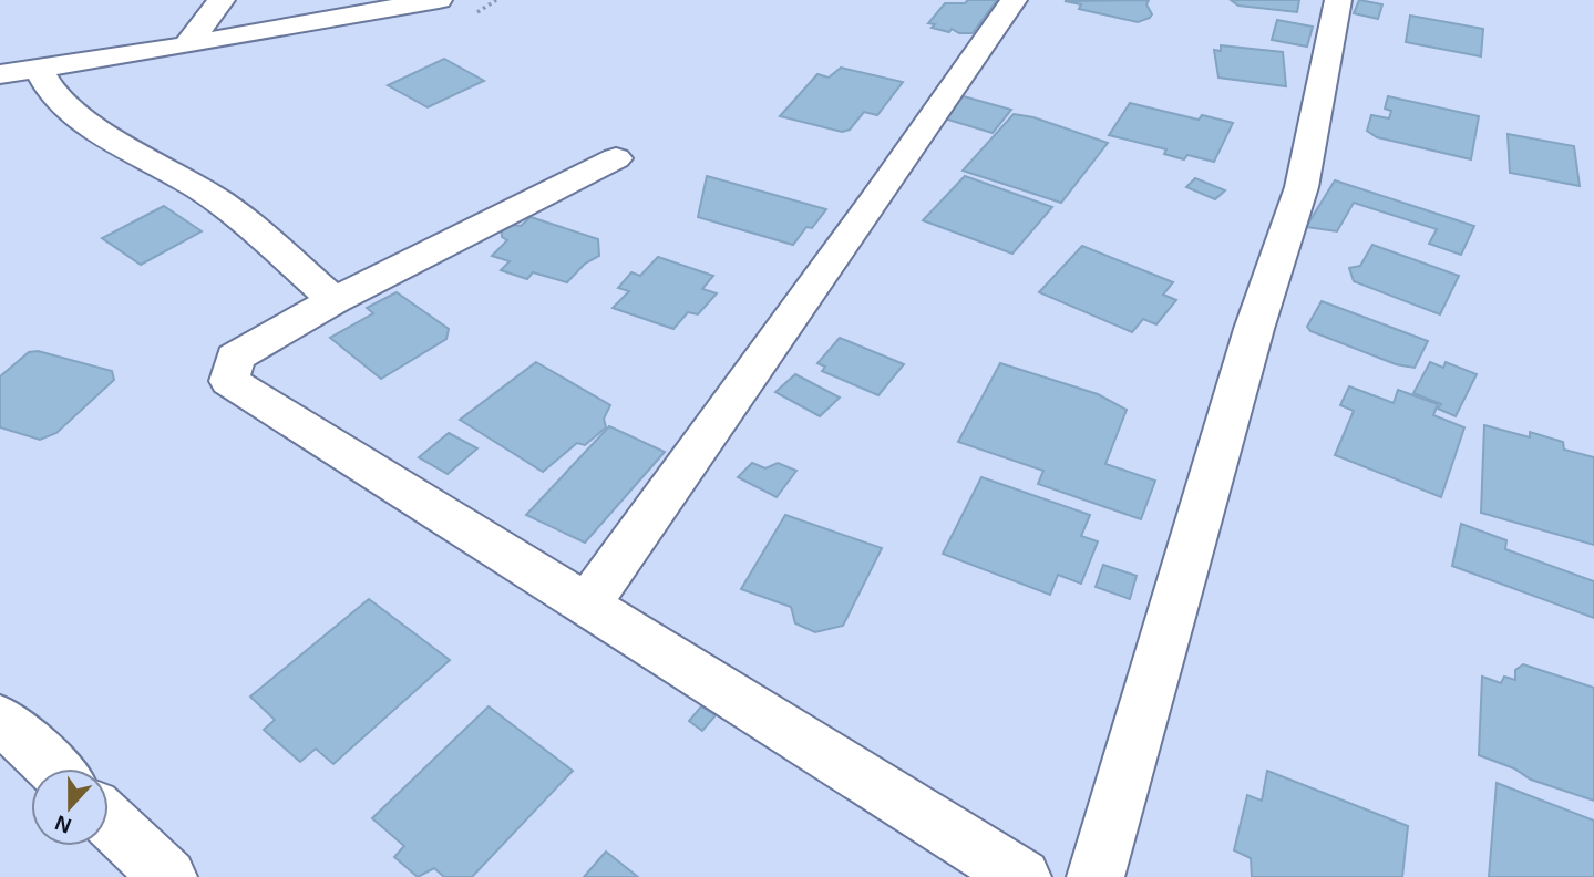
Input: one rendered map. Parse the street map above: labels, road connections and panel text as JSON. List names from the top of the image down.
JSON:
{
  "north": "bottom"
}
